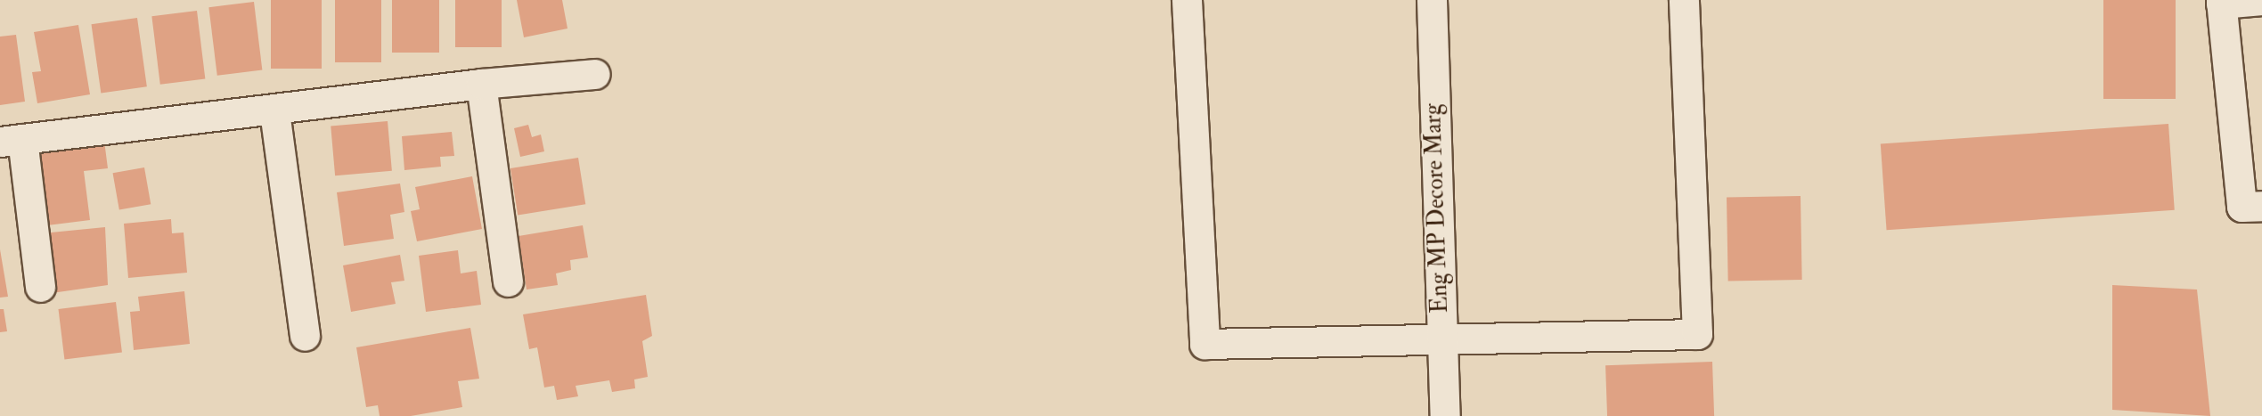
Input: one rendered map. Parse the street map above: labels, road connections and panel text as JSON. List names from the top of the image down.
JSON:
{
  "streets": {
    "street": ["Eng MP Decore Marg"]
  }
}
